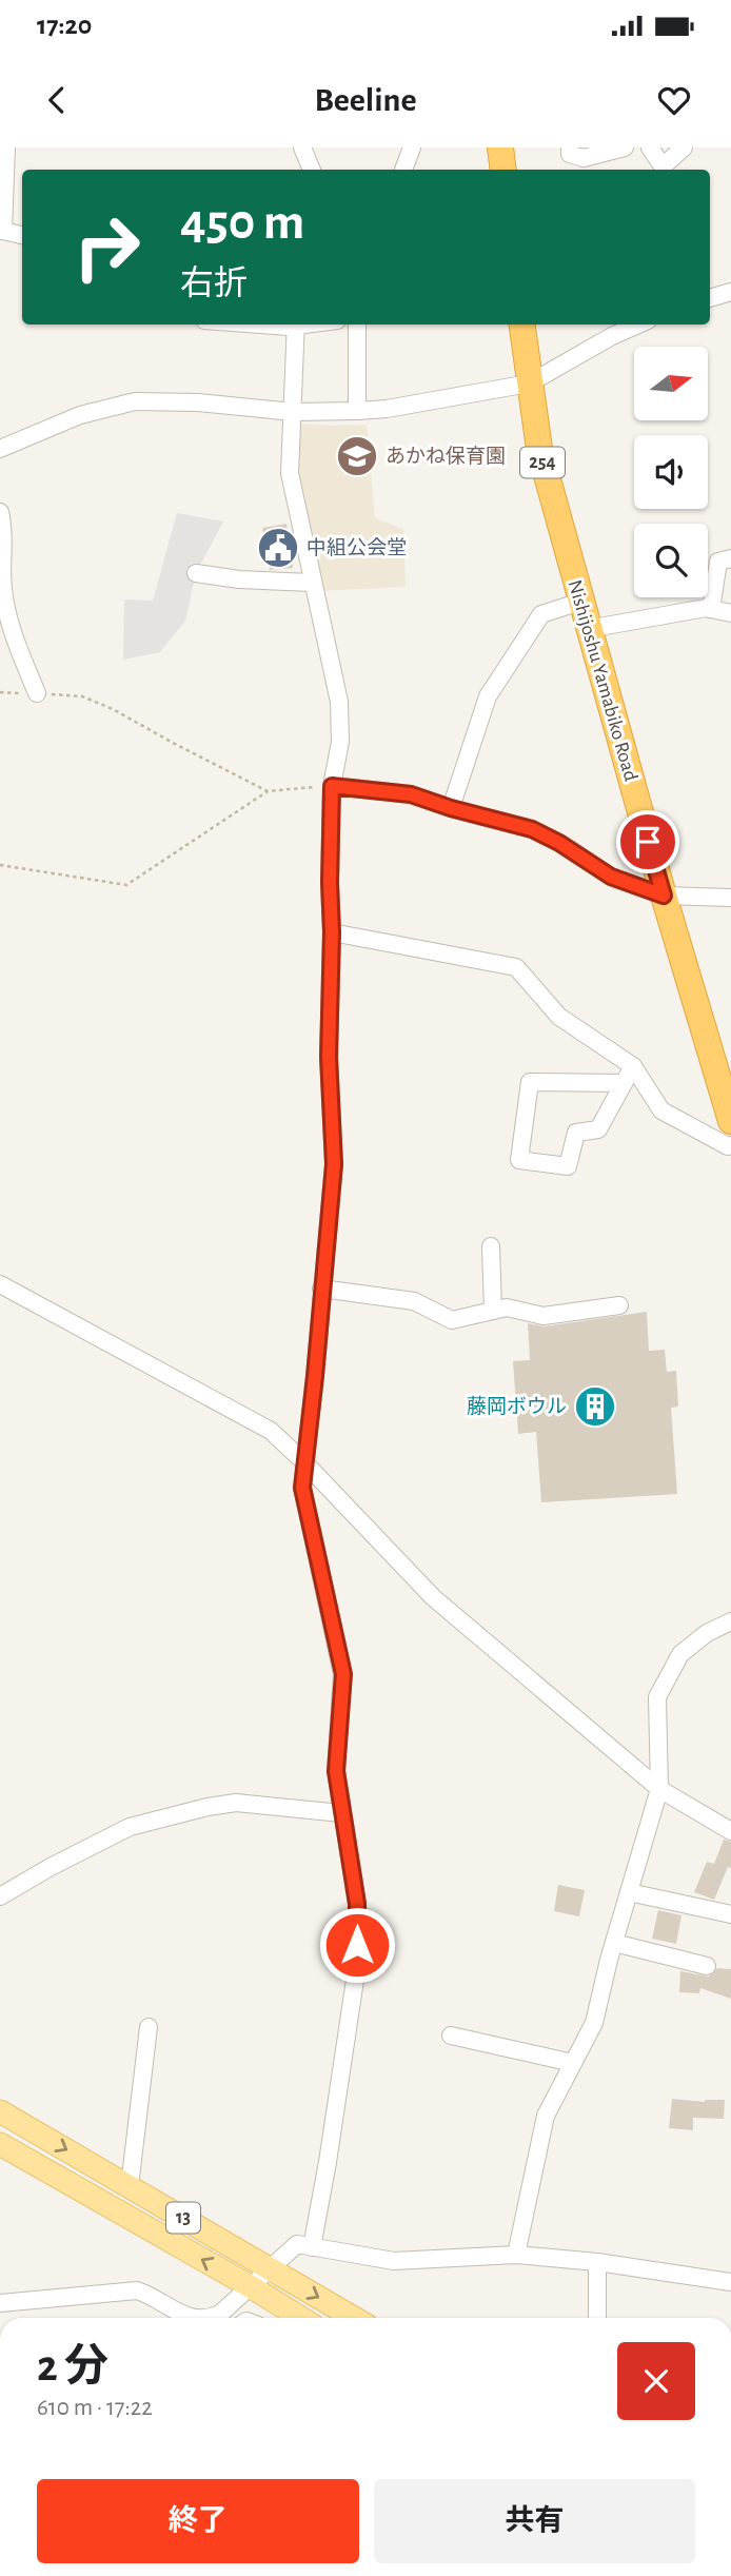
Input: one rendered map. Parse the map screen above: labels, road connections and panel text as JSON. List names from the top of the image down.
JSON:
{
  "streets": {
    "highway": ["254", "Nishijoshu Yamabiko Road"],
    "main road": ["13"]
  },
  "places": {
    "school or university": ["あかね保育園"],
    "public building": ["中組公会堂"],
    "building": ["藤岡ボウル"]
  },
  "north": "right",
  "page": {
    "status": "17:20",
    "header": "Beeline",
    "turn": ["450 m", "右折"],
    "heading": ["2 分", "610 m · 17:22"],
    "buttons": ["終了", "共有"]
  }
}
